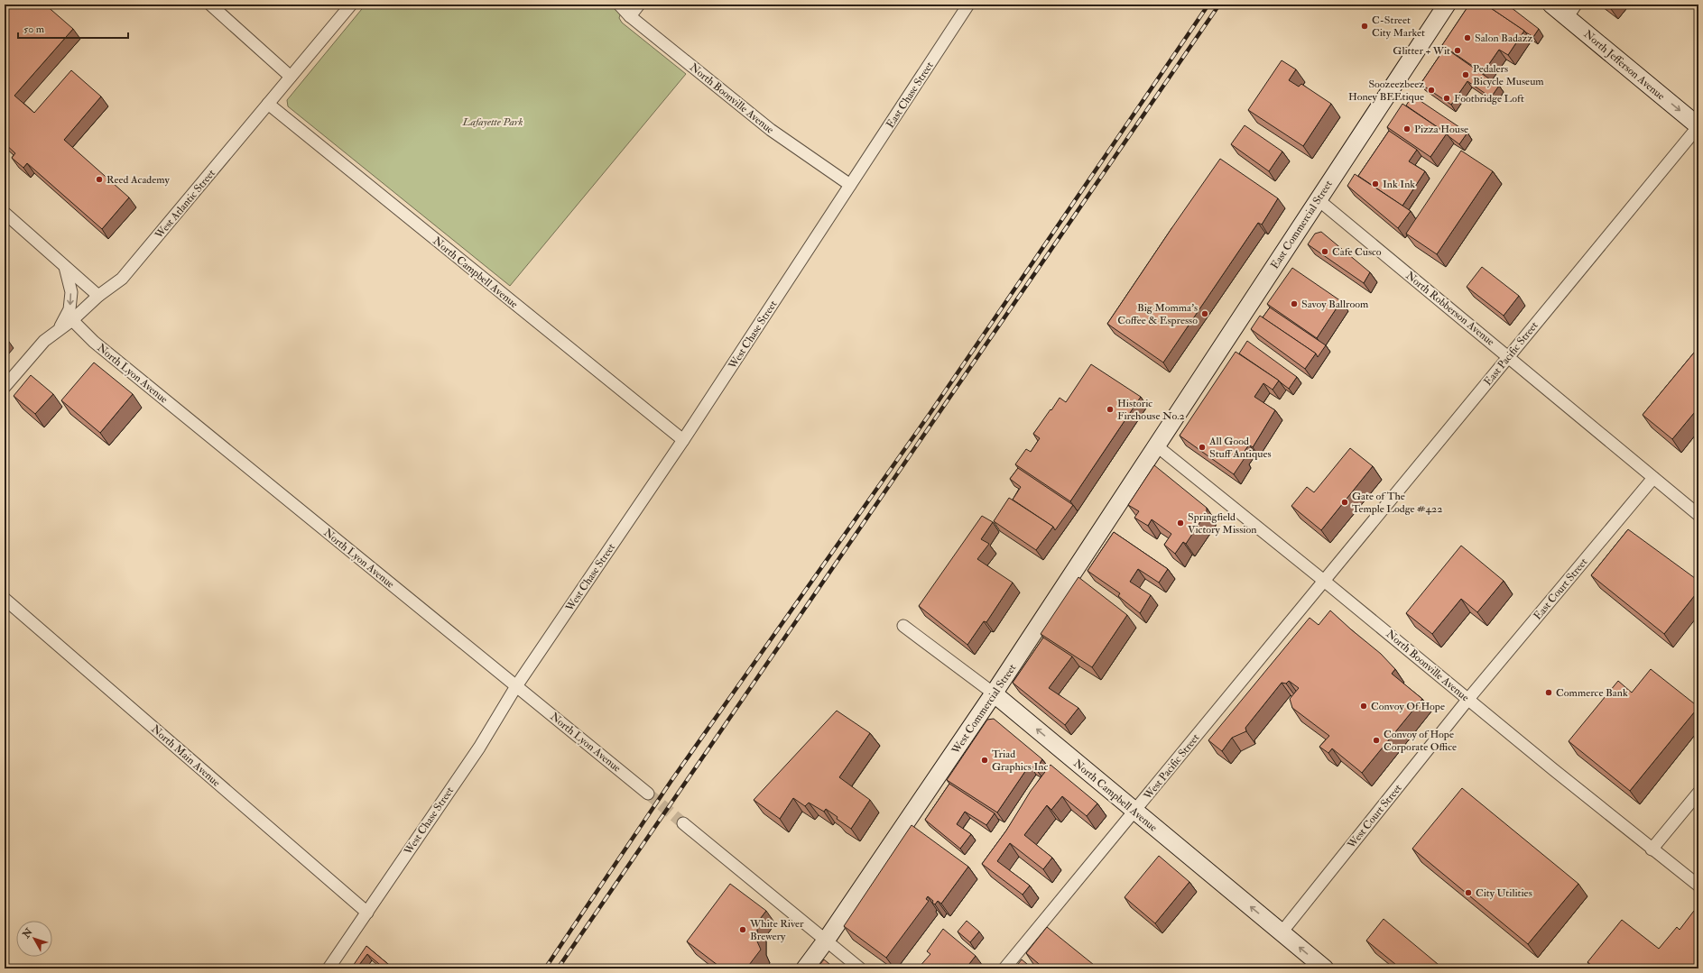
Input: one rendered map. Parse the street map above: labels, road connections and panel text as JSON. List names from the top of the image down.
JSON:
{
  "streets": {
    "street": [
      "North Jefferson Avenue",
      "East Chase Street",
      "North Boonville Avenue",
      "West Atlantic Street",
      "East Commercial Street",
      "North Campbell Avenue",
      "North Robberson Avenue",
      "West Chase Street",
      "East Pacific Street",
      "North Lyon Avenue",
      "East Court Street",
      "West Commercial Street",
      "North Main Avenue",
      "West Pacific Street",
      "West Court Street"
    ]
  },
  "crossings": [
    ["North Jefferson Avenue", "East Pacific Street"],
    ["East Chase Street", "North Boonville Avenue"],
    ["East Chase Street", "West Chase Street"],
    ["North Boonville Avenue", "East Commercial Street"],
    ["North Boonville Avenue", "West Chase Street"],
    ["North Boonville Avenue", "East Pacific Street"],
    ["North Boonville Avenue", "East Court Street"],
    ["North Boonville Avenue", "West Commercial Street"],
    ["North Boonville Avenue", "West Pacific Street"],
    ["North Boonville Avenue", "West Court Street"],
    ["West Atlantic Street", "North Campbell Avenue"],
    ["West Atlantic Street", "North Lyon Avenue"],
    ["East Commercial Street", "North Robberson Avenue"],
    ["East Commercial Street", "West Commercial Street"],
    ["North Campbell Avenue", "West Chase Street"],
    ["North Campbell Avenue", "West Commercial Street"],
    ["North Campbell Avenue", "West Pacific Street"],
    ["North Campbell Avenue", "West Court Street"],
    ["North Robberson Avenue", "East Pacific Street"],
    ["North Robberson Avenue", "East Court Street"],
    ["West Chase Street", "North Lyon Avenue"],
    ["West Chase Street", "North Main Avenue"],
    ["East Pacific Street", "West Pacific Street"],
    ["East Court Street", "West Court Street"]
  ],
  "one_way": ["North Jefferson Avenue", "North Campbell Avenue"],
  "parks": ["Lafayette Park"],
  "places": [
    "C-Street City Market",
    "Salon Badazz",
    "Glitter + Wit",
    "Pedalers Bicycle Museum",
    "Soozeezbeez Honey BEEtique",
    "Footbridge Loft",
    "Pizza House",
    "Reed Academy",
    "Ink Ink",
    "Cafe Cusco",
    "Savoy Ballroom",
    "Big Momma's Coffee & Espresso",
    "Historic Firehouse No.2",
    "All Good Stuff Antiques",
    "Gate of The Temple Lodge #422",
    "Springfield Victory Mission",
    "Commerce Bank",
    "Convoy Of Hope",
    "Convoy of Hope Corporate Office",
    "Triad Graphics Inc",
    "City Utilities",
    "White River Brewery"
  ],
  "scale_bar": "50 m",
  "north": "top left"
}
